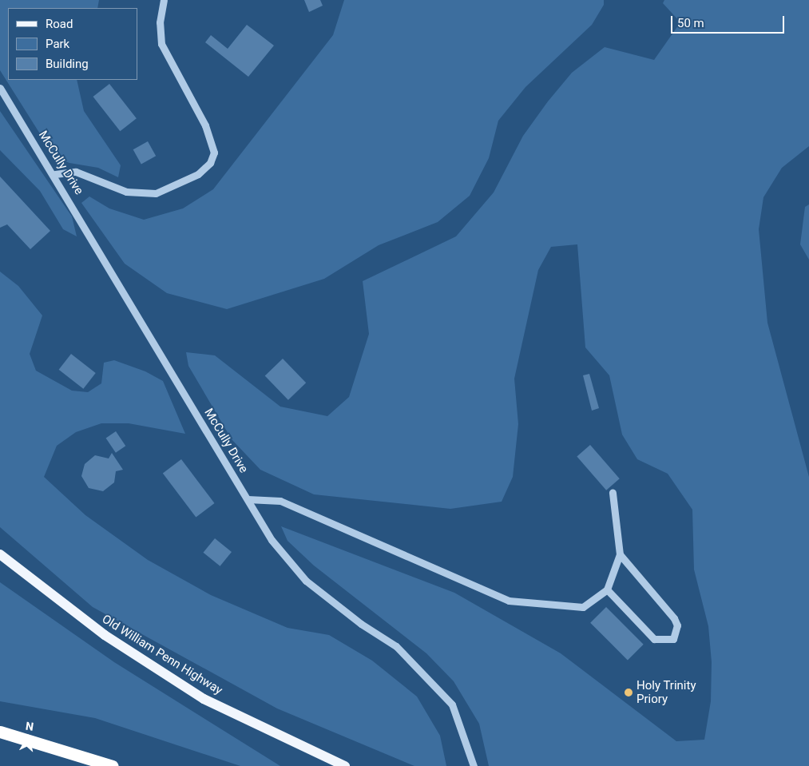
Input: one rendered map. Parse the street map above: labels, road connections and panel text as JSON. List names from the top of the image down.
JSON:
{
  "streets": {
    "main road": ["Old William Penn Highway"],
    "street": ["McCully Drive"]
  },
  "places": ["Holy Trinity Priory"],
  "legend": ["Road", "Park", "Building"],
  "scale_bar": "50 m",
  "north": "top"
}
